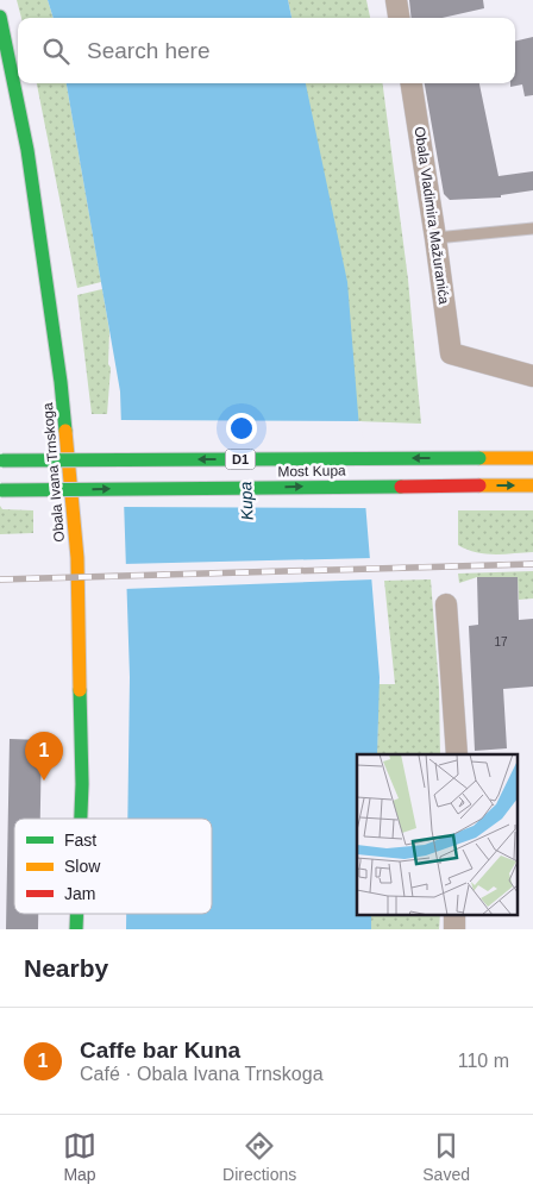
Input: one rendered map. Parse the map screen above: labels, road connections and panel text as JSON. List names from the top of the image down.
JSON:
{
  "streets": {
    "main road": ["D1", "Most Kupa", "Obala Ivana Trnskoga"],
    "street": ["Obala Vladimira Mažuranića"]
  },
  "water": ["Kupa"],
  "house_numbers": ["17"],
  "legend": ["Fast", "Slow", "Jam"],
  "page": {
    "search": "Search here",
    "pins": "1",
    "heading": "Nearby",
    "list": [
      {
        "mark": "1",
        "name": "Caffe bar Kuna",
        "note": "Café · Obala Ivana Trnskoga",
        "value": "110 m"
      }
    ],
    "nav": ["Map", "Directions", "Saved"]
  }
}
